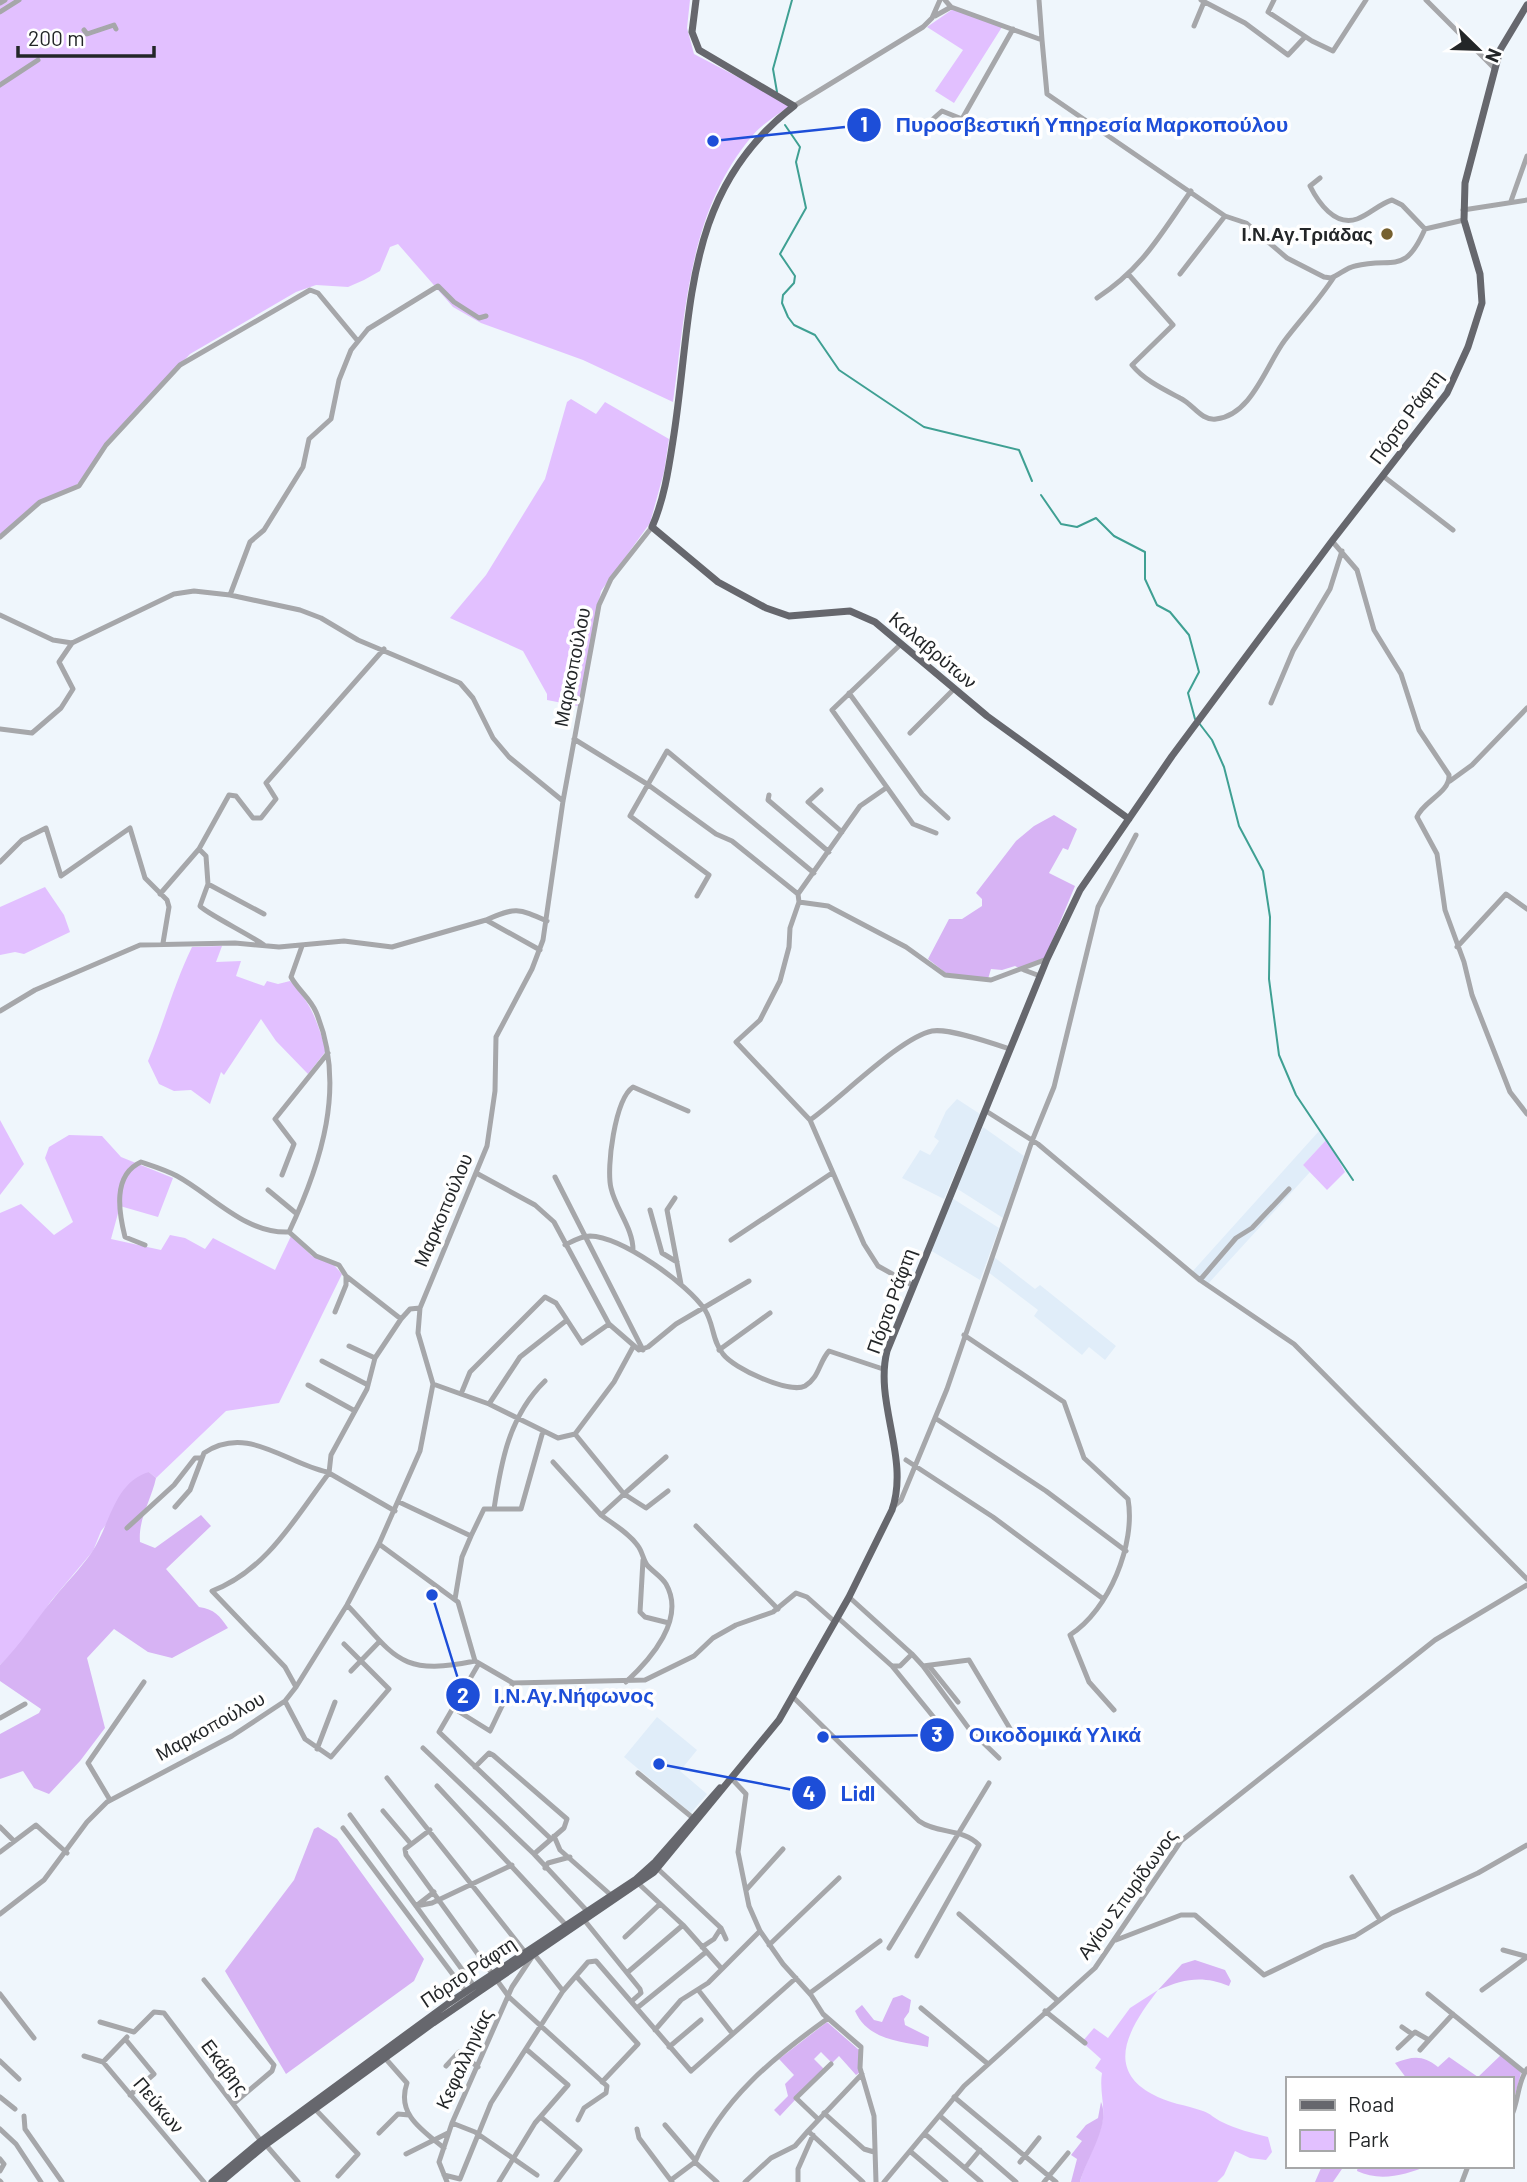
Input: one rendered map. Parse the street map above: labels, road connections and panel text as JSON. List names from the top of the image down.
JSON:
{
  "streets": {
    "main road": ["Πόρτο Ράφτη", "Καλαβρύτων", "Μαρκοπούλου"],
    "street": [
      "Αγίου Σπυρίδωνος",
      "Κεφαλληνίας",
      "Εκάβης",
      "Πεύκων"
    ]
  },
  "crossings": [
    ["Πόρτο Ράφτη", "Καλαβρύτων"],
    ["Πόρτο Ράφτη", "Κεφαλληνίας"],
    ["Πόρτο Ράφτη", "Εκάβης"],
    ["Καλαβρύτων", "Μαρκοπούλου"]
  ],
  "places": [
    "Πυροσβεστική Υπηρεσία Μαρκοπούλου",
    "Ι.Ν.Αγ.Τριάδας",
    "Ι.Ν.Αγ.Νήφωνος",
    "Οικοδομικά Υλικά",
    "Lidl"
  ],
  "legend": ["Road", "Park"],
  "scale_bar": "200 m",
  "north": "bottom right"
}
